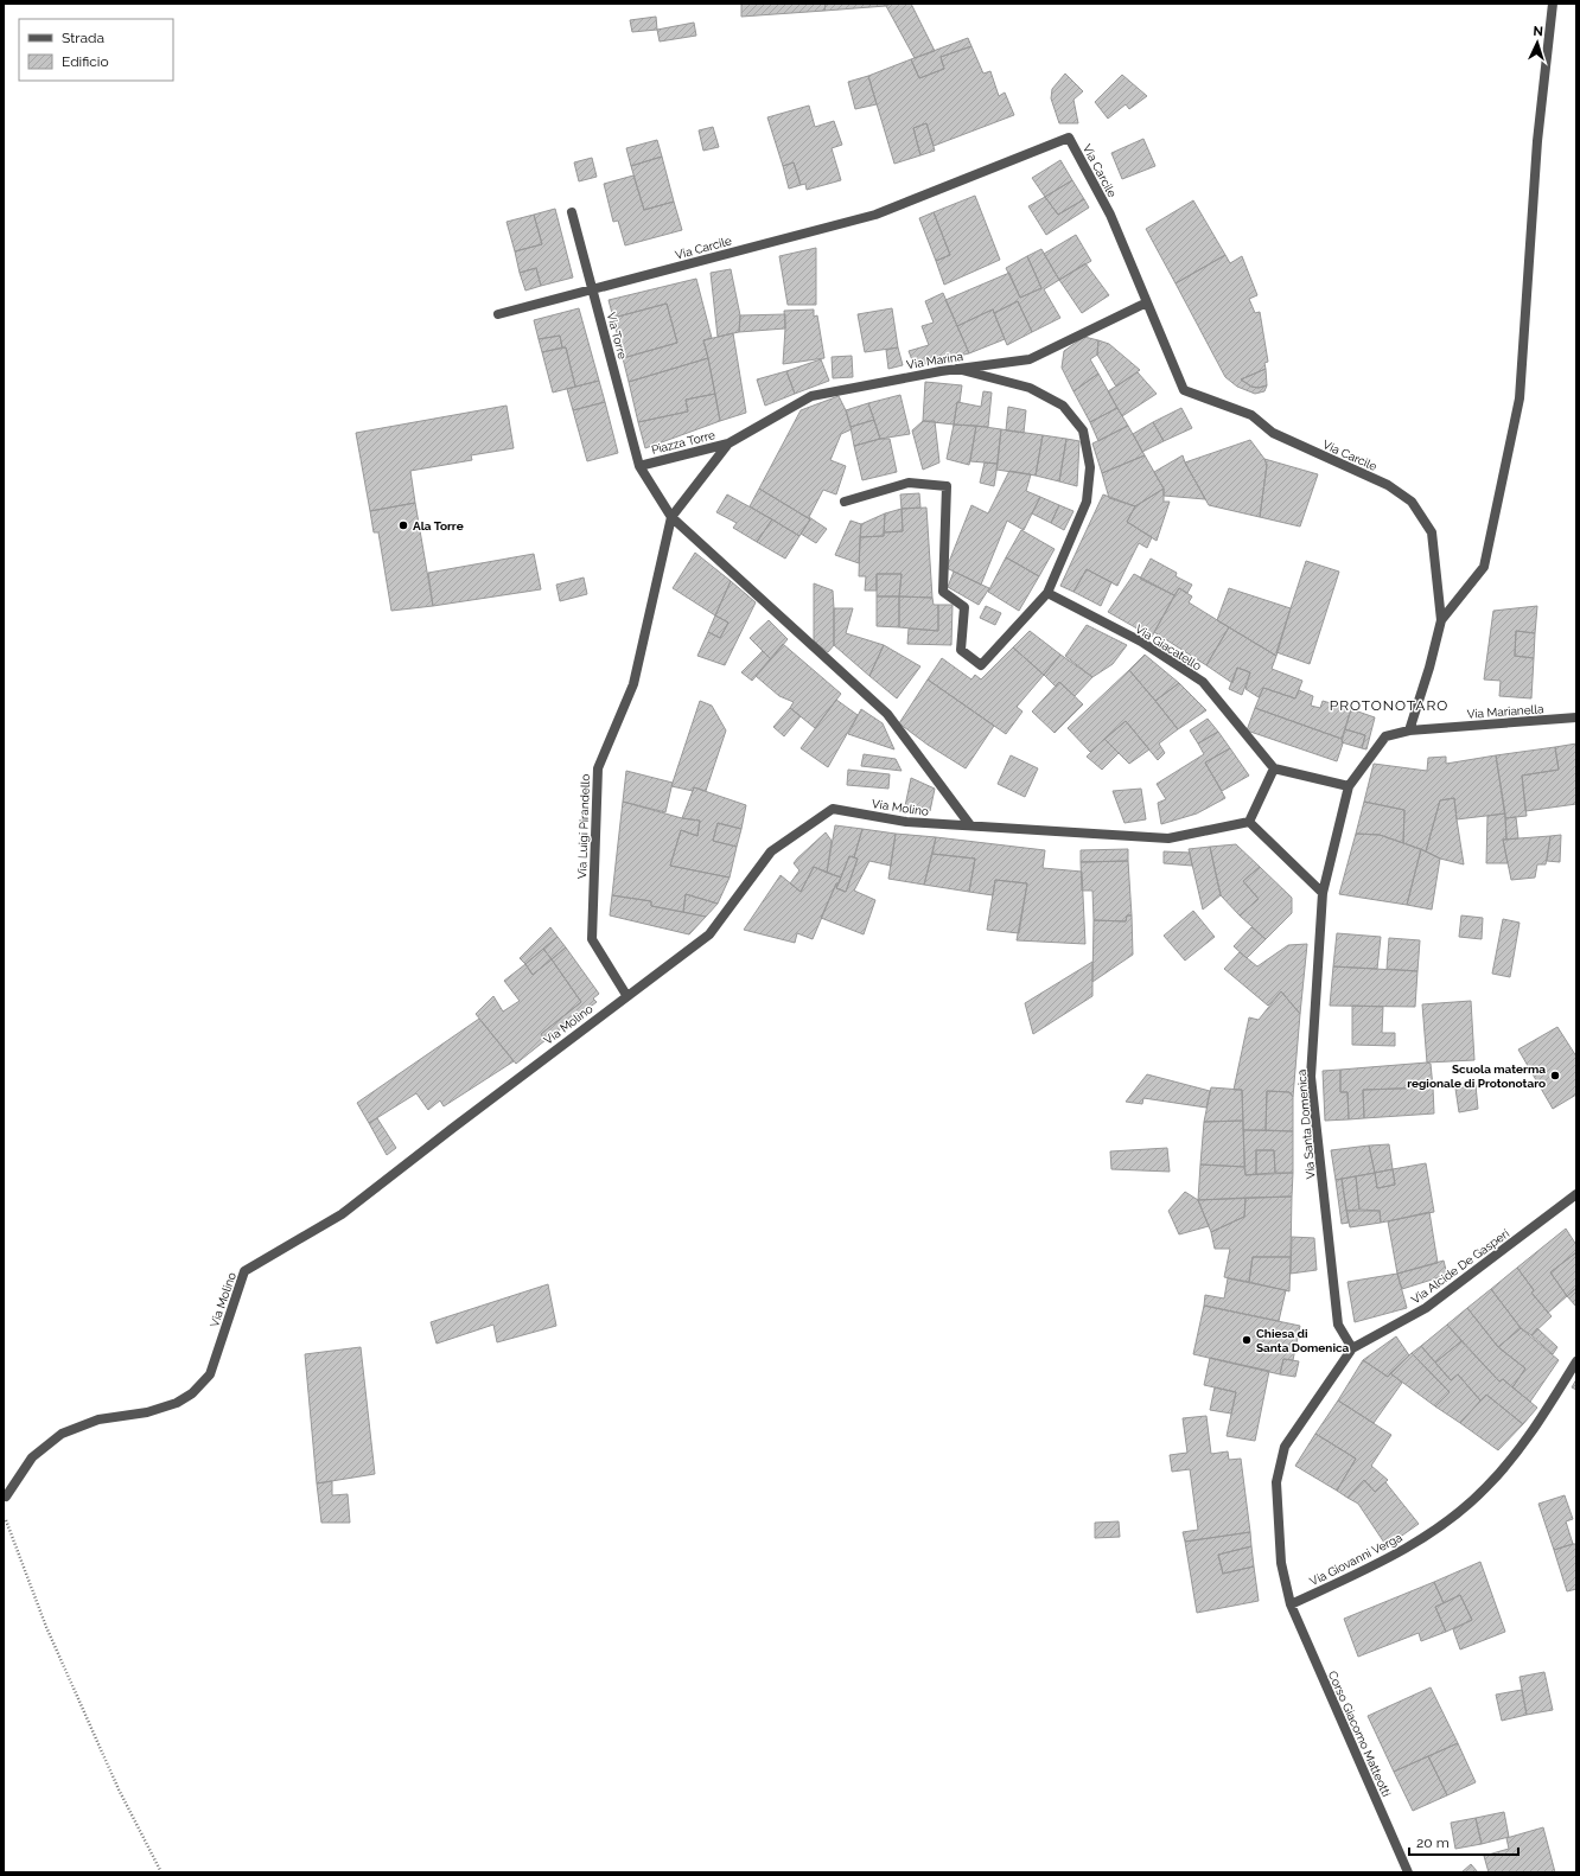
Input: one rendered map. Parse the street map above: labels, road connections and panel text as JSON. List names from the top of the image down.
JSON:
{
  "streets": {
    "street": [
      "Via Carcile",
      "Via Torre",
      "Via Marina",
      "Piazza Torre",
      "Via Giacatello",
      "Via Marianella",
      "Via Molino",
      "Via Luigi Pirandello",
      "Via Santa Domenica",
      "Via Alcide De Gasperi",
      "Via Giovanni Verga",
      "Corso Giacomo Matteotti"
    ]
  },
  "crossings": [
    ["Via Carcile", "Via Torre"],
    ["Via Carcile", "Via Marina"],
    ["Via Torre", "Piazza Torre"],
    ["Via Marina", "Piazza Torre"],
    ["Piazza Torre", "Via Luigi Pirandello"],
    ["Via Marianella", "Via Santa Domenica"],
    ["Via Molino", "Via Luigi Pirandello"],
    ["Via Santa Domenica", "Via Alcide De Gasperi"],
    ["Via Santa Domenica", "Corso Giacomo Matteotti"],
    ["Via Alcide De Gasperi", "Corso Giacomo Matteotti"],
    ["Via Giovanni Verga", "Corso Giacomo Matteotti"]
  ],
  "districts": ["PROTONOTARO"],
  "places": ["Ala Torre", "Scuola materma regionale di Protonotaro", "Chiesa di Santa Domenica"],
  "legend": ["Strada", "Edificio"],
  "scale_bar": "20 m",
  "north": "top"
}
